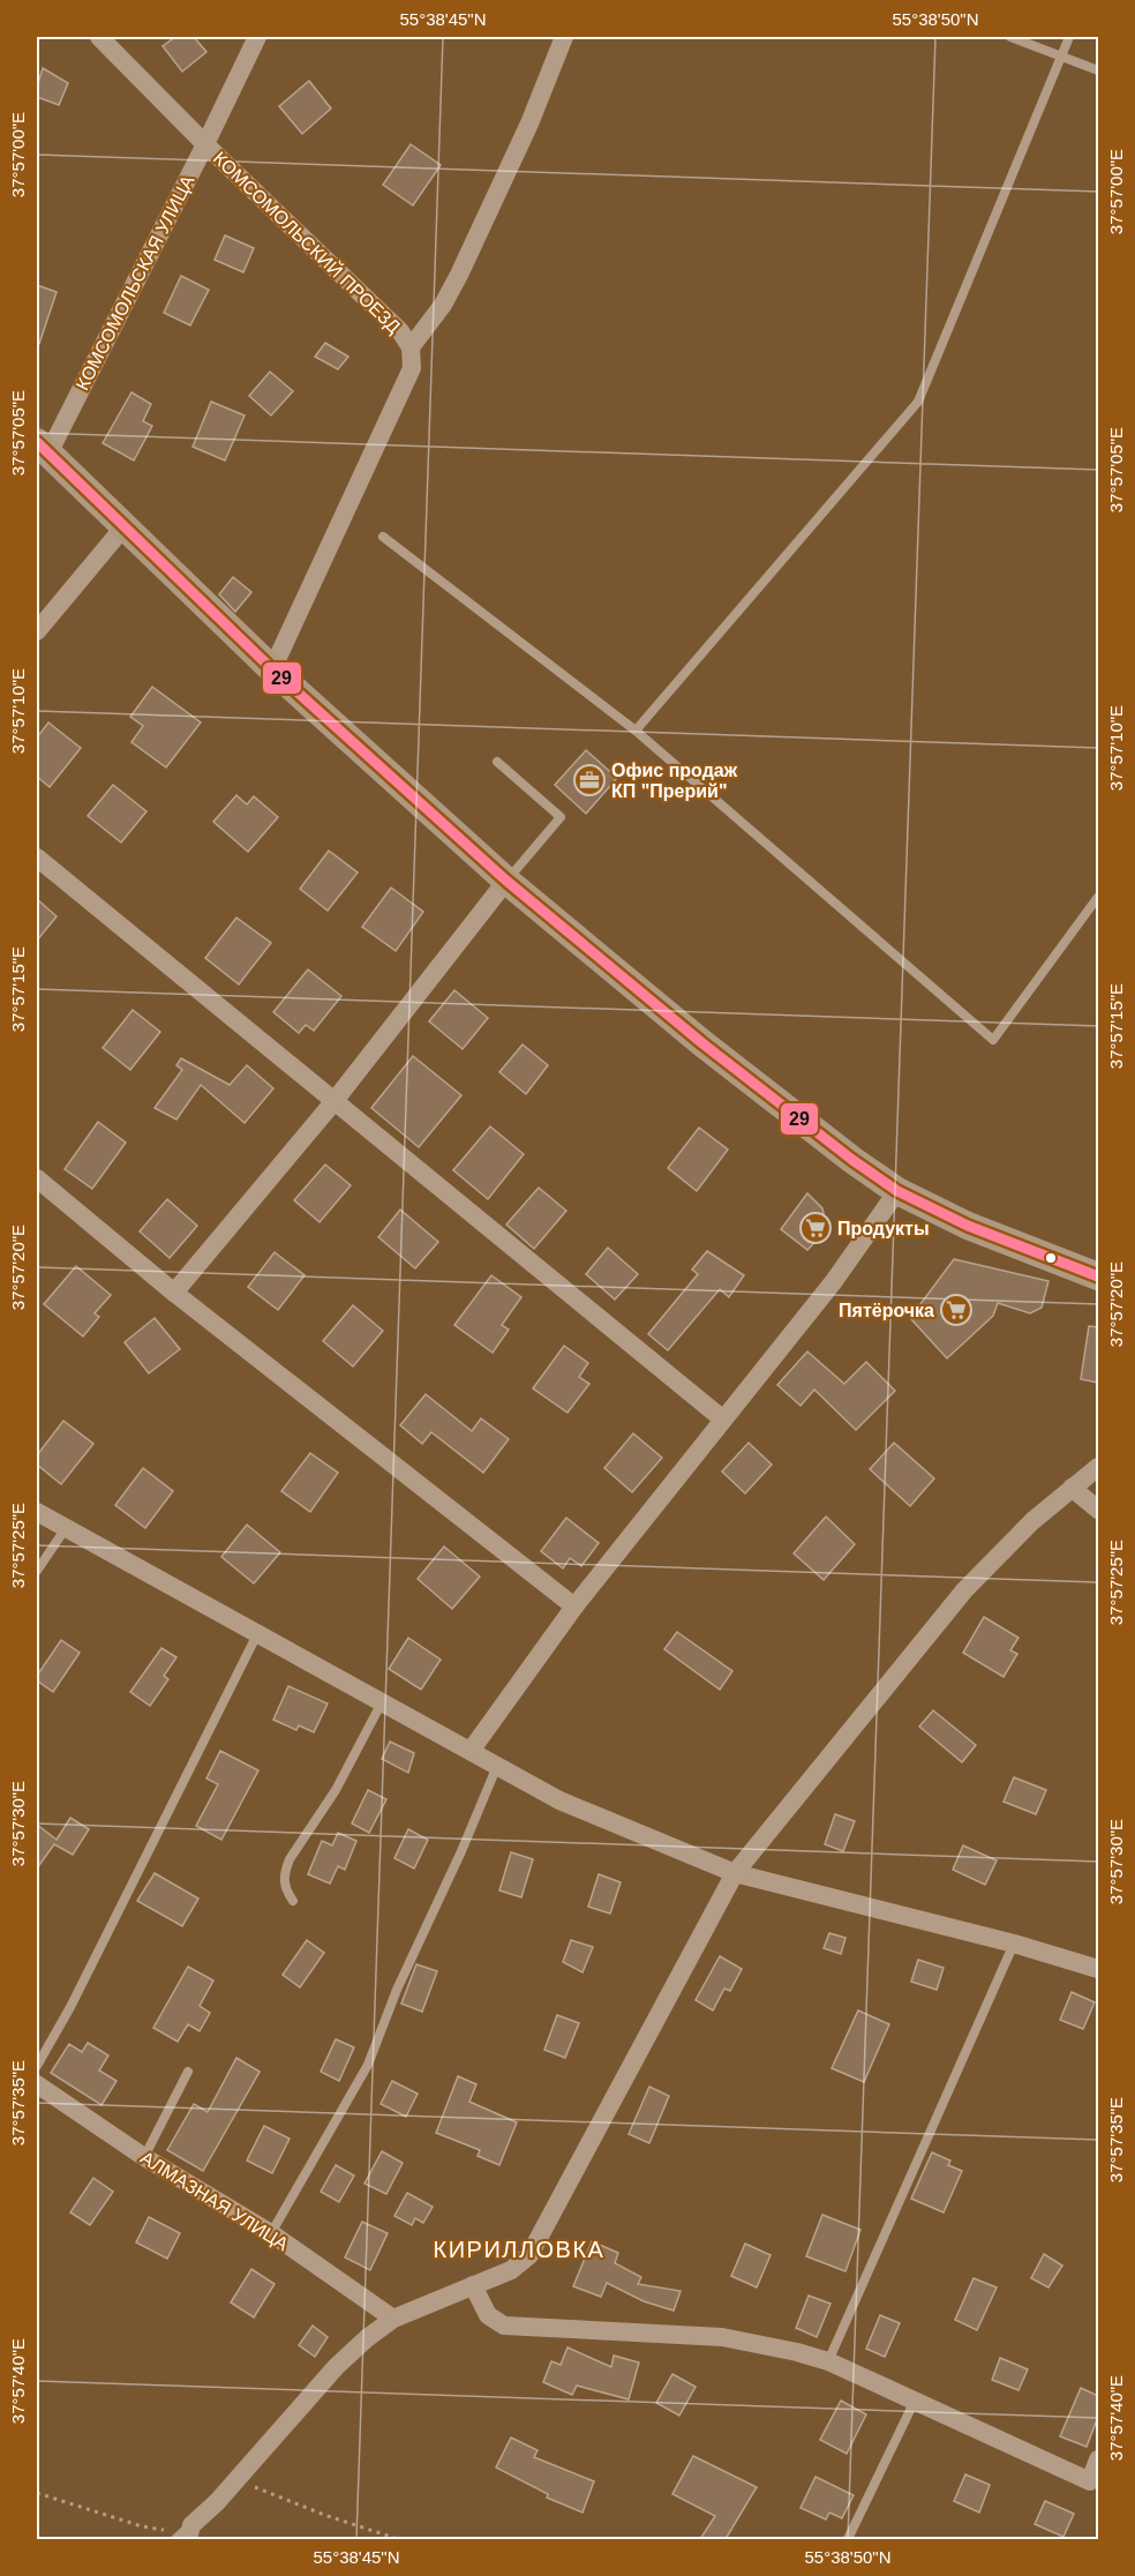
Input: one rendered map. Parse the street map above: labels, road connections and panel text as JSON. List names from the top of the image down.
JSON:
{
  "streets": {
    "street": ["КОМСОМОЛЬСКИЙ ПРОЕЗД", "КОМСОМОЛЬСКАЯ УЛИЦА", "АЛМАЗНАЯ УЛИЦА"]
  },
  "crossings": [
    ["КОМСОМОЛЬСКИЙ ПРОЕЗД", "КОМСОМОЛЬСКАЯ УЛИЦА"]
  ],
  "districts": ["КИРИЛЛОВКА"],
  "places": {
    "office": ["Офис продаж КП \"Прерий\""],
    "supermarket": ["Продукты", "Пятёрочка"]
  },
  "lines": ["transit line 29"],
  "coordinates": [
    "55°38'45\"N",
    "55°38'50\"N",
    "37°57'00\"E",
    "37°57'05\"E",
    "37°57'10\"E",
    "37°57'15\"E",
    "37°57'20\"E",
    "37°57'25\"E",
    "37°57'30\"E",
    "37°57'35\"E",
    "37°57'40\"E"
  ]
}
